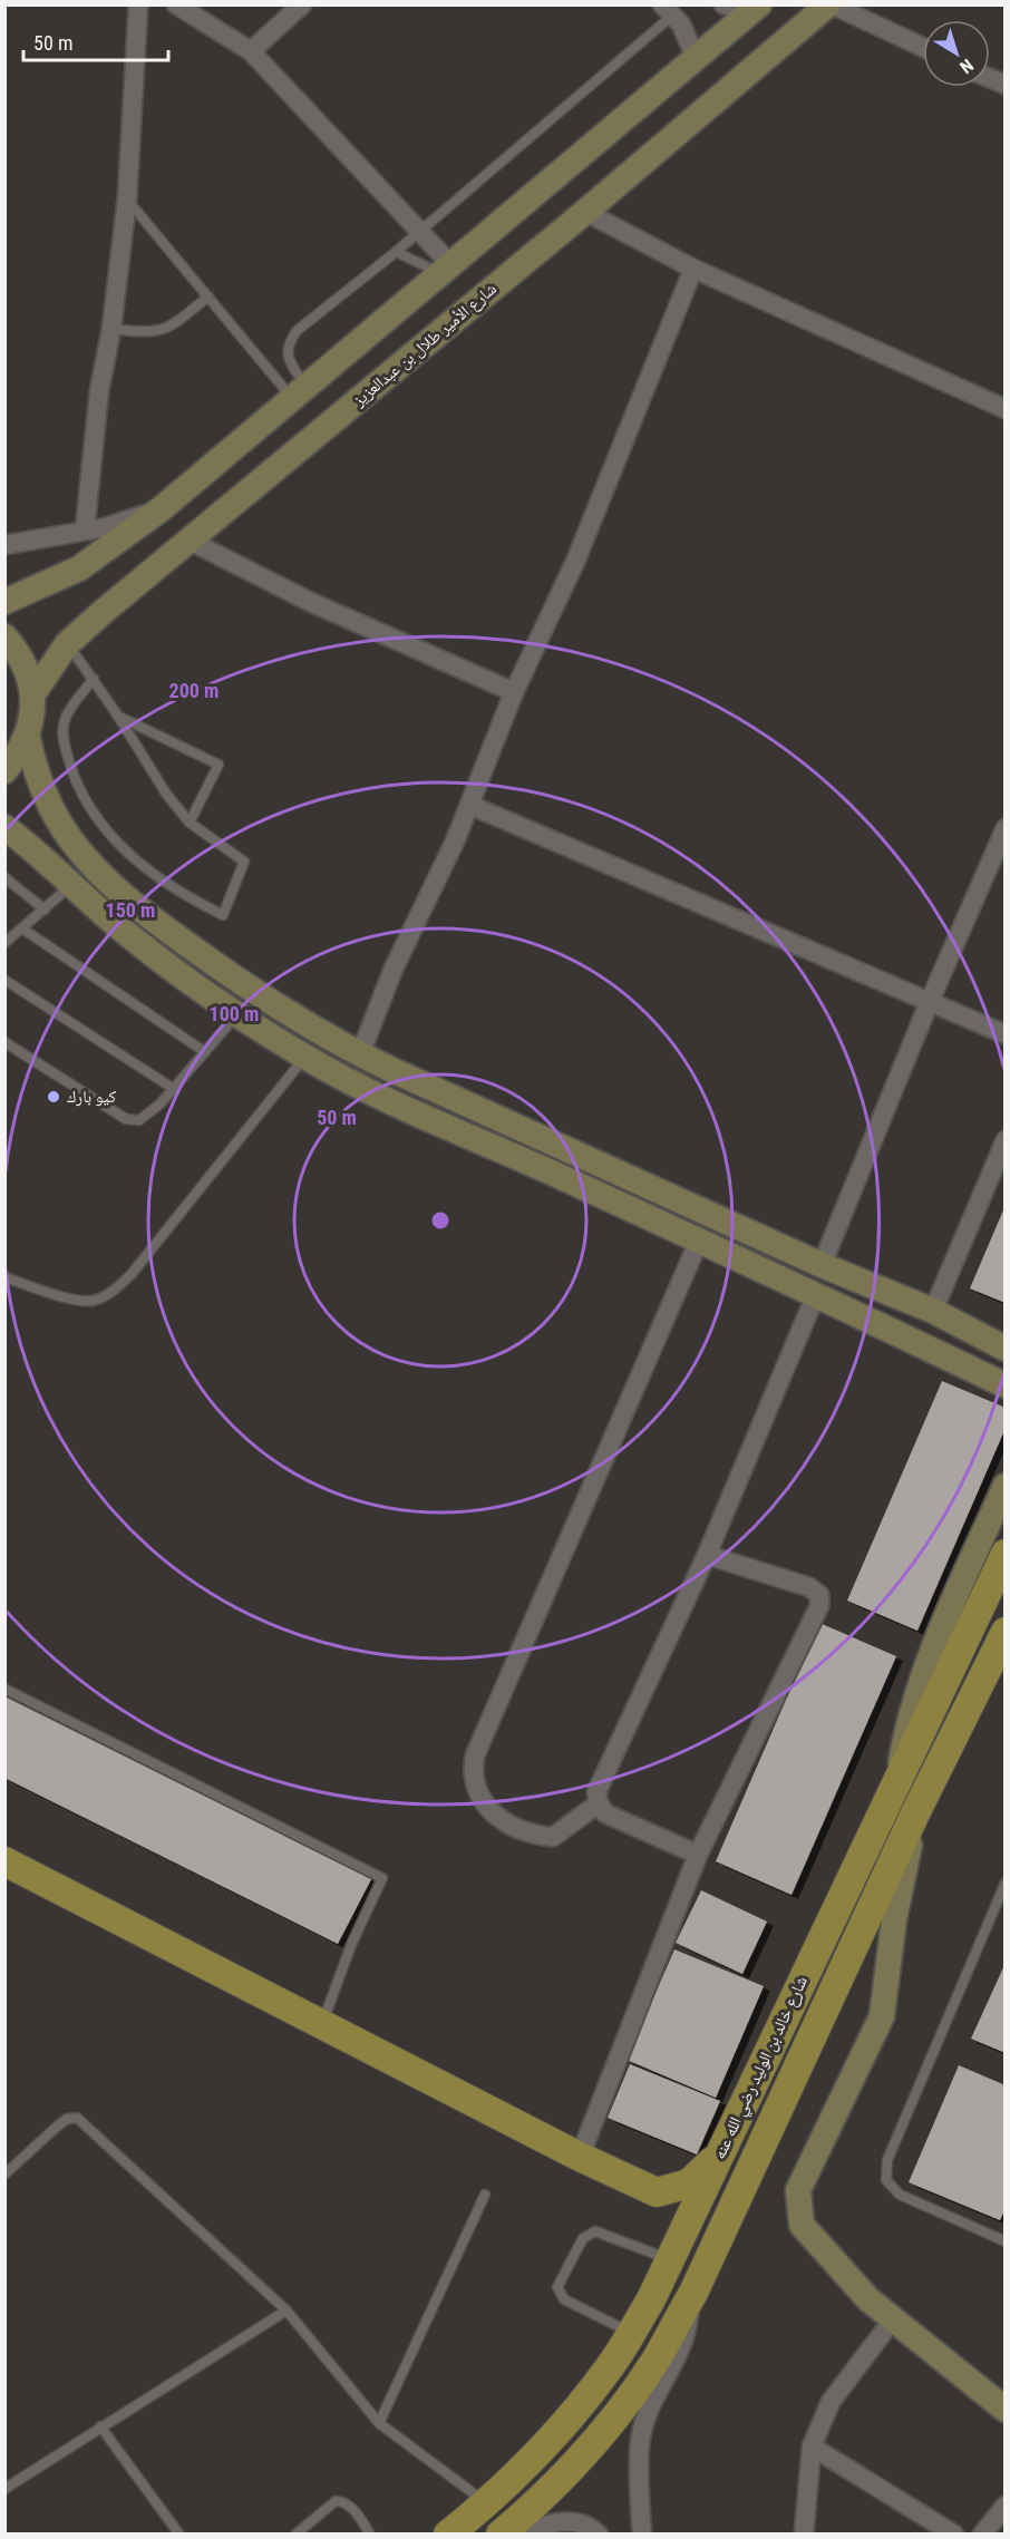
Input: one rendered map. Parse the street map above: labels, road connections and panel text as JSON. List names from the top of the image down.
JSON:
{
  "streets": {
    "main road": ["شارع خالد بن الوليد رضي الله عنه"],
    "street": ["شارع الأمير طلال بن عبدالعزيز"]
  },
  "places": ["كيو بارك"],
  "scale_bar": "50 m",
  "north": "bottom right",
  "rings": [
    "200 m",
    "150 m",
    "100 m",
    "50 m"
  ]
}
